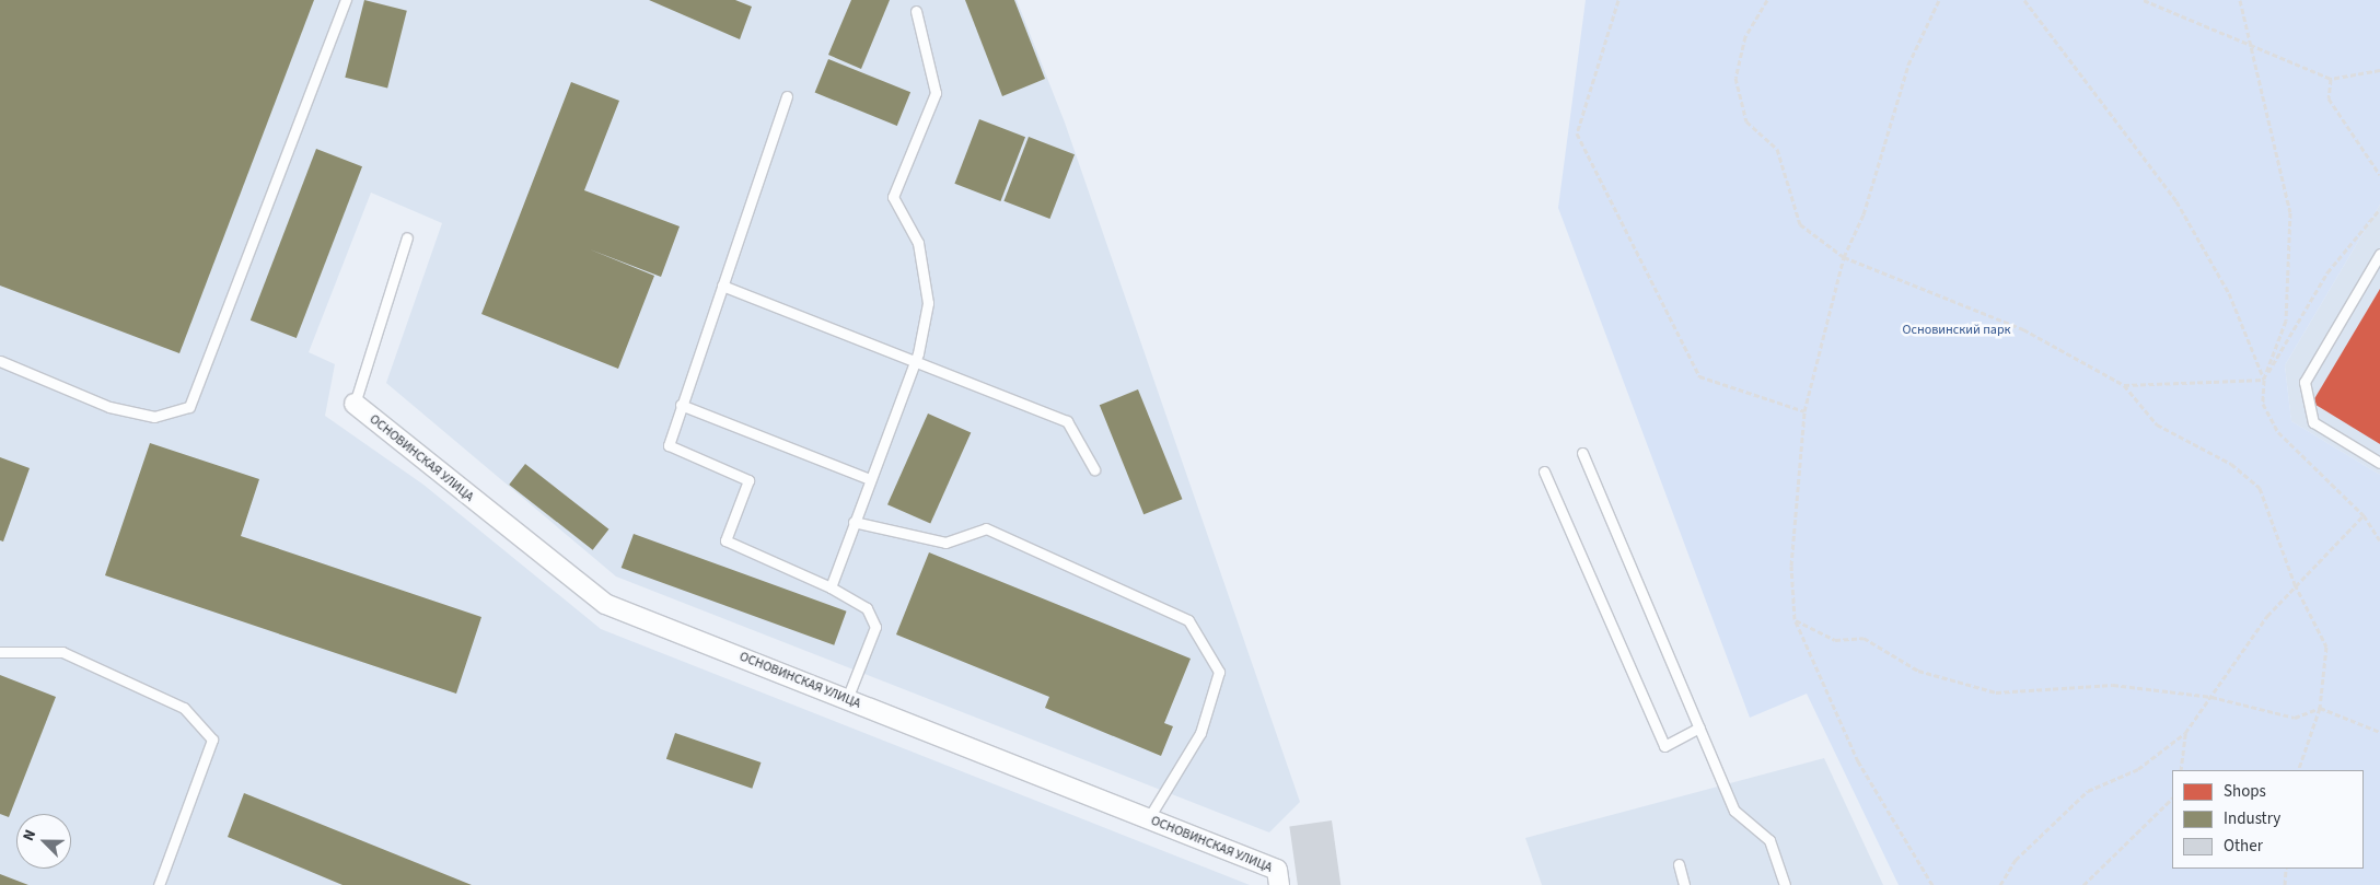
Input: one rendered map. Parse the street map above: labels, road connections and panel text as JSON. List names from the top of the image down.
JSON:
{
  "streets": {
    "street": ["ОСНОВИНСКАЯ УЛИЦА"]
  },
  "parks": ["Основинский парк"],
  "legend": ["Shops", "Industry", "Other"],
  "north": "top left"
}
